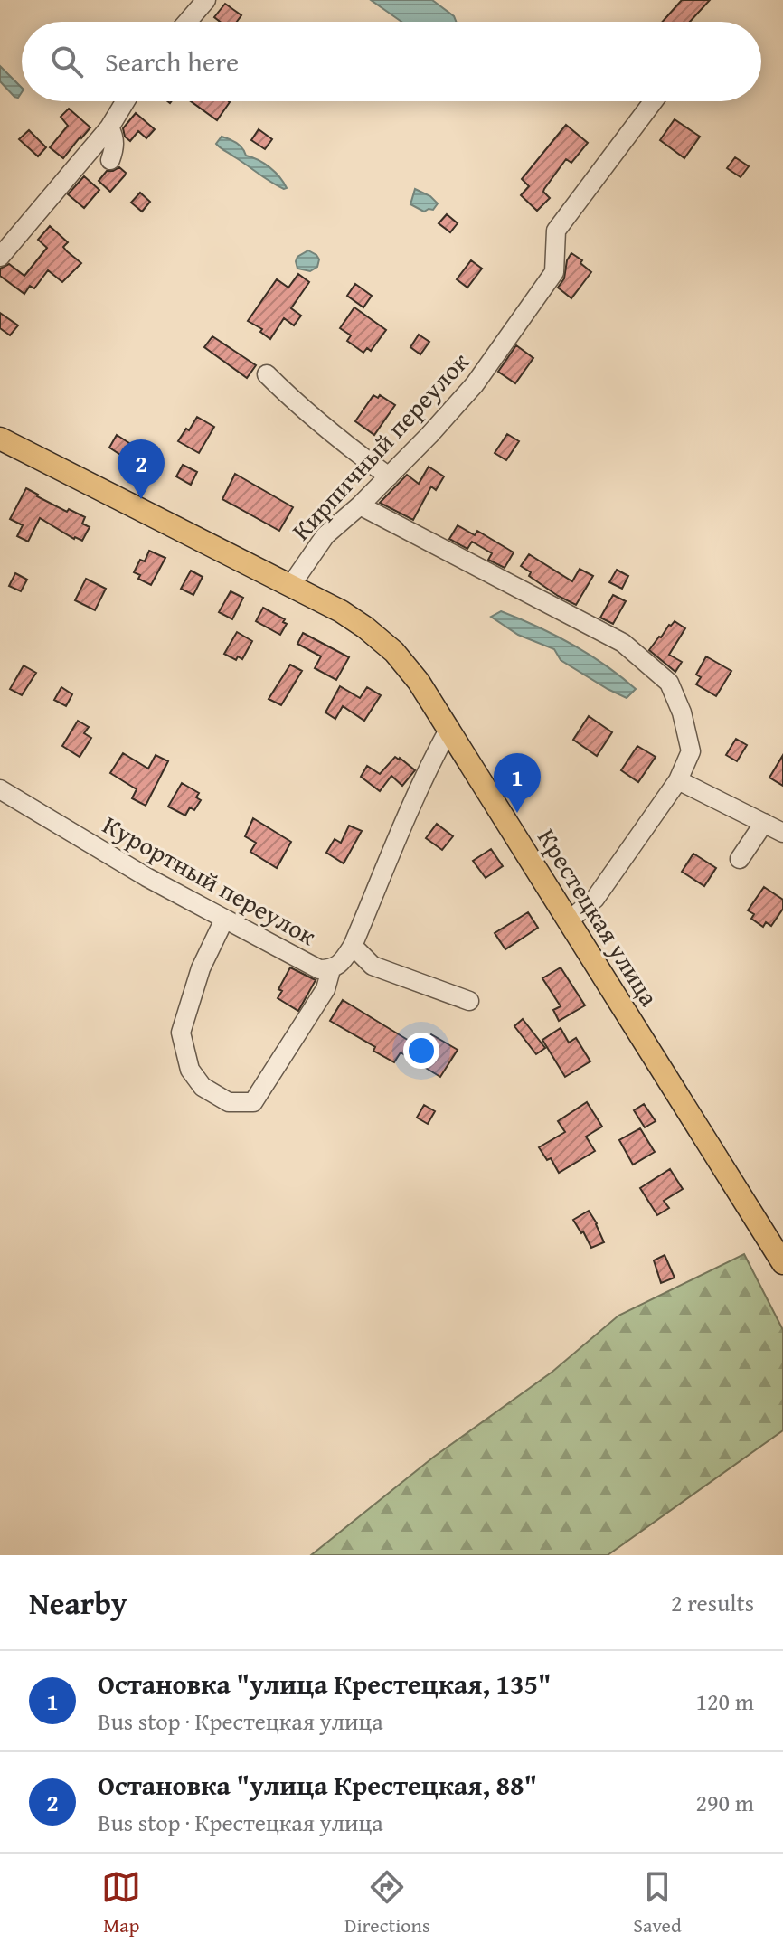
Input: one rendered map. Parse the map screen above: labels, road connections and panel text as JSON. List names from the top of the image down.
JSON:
{
  "streets": {
    "main road": ["Крестецкая улица"],
    "street": ["Кирпичный переулок", "Курортный переулок"]
  },
  "crossings": [
    ["Кирпичный переулок", "Крестецкая улица"]
  ],
  "page": {
    "search": "Search here",
    "pins": ["2", "1"],
    "heading": ["Nearby", "2 results"],
    "list": [
      {
        "mark": "1",
        "name": "Остановка \"улица Крестецкая, 135\"",
        "note": "Bus stop · Крестецкая улица",
        "value": "120 m"
      },
      {
        "mark": "2",
        "name": "Остановка \"улица Крестецкая, 88\"",
        "note": "Bus stop · Крестецкая улица",
        "value": "290 m"
      }
    ],
    "nav": ["Map", "Directions", "Saved"]
  }
}
